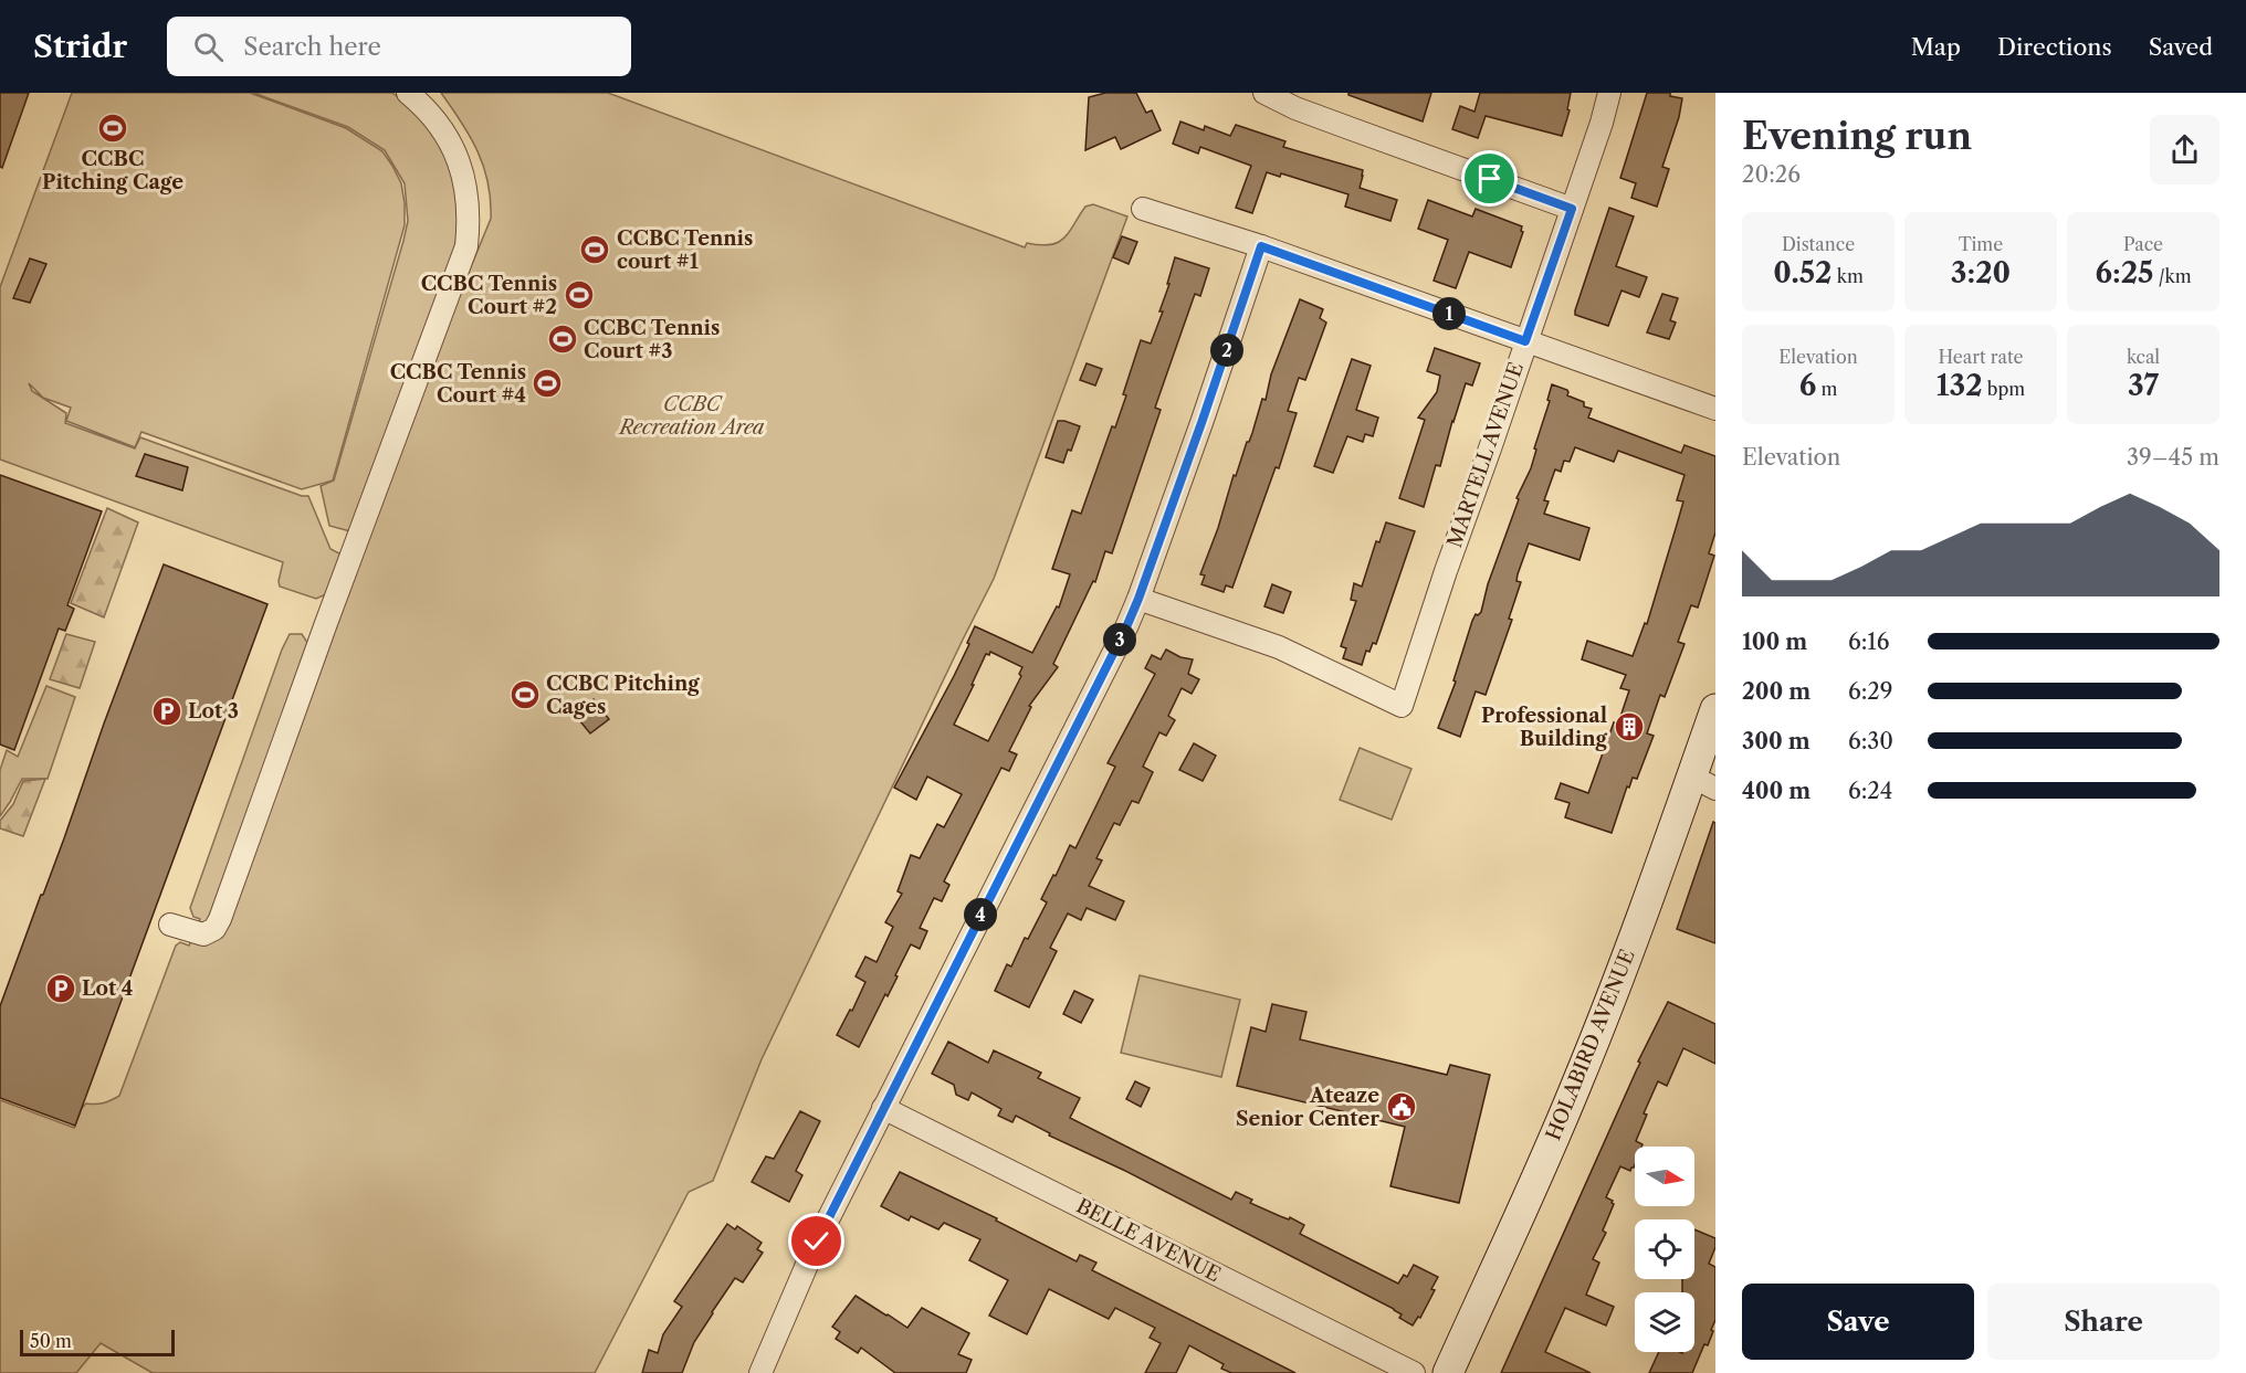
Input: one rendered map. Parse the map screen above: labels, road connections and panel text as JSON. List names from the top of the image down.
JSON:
{
  "streets": {
    "main road": ["HOLABIRD AVENUE"],
    "street": ["MARTELL AVENUE", "BELLE AVENUE"]
  },
  "parks": ["CCBC Recreation Area"],
  "places": {
    "sports": [
      "CCBC Pitching Cage",
      "CCBC Tennis court #1",
      "CCBC Tennis Court #2",
      "CCBC Tennis Court #3",
      "CCBC Tennis Court #4",
      "CCBC Pitching Cages"
    ],
    "parking": ["Lot 3", "Lot 4"],
    "building": ["Professional Building"],
    "public building": ["Ateaze Senior Center"]
  },
  "scale_bar": "50 m",
  "north": "right",
  "page": {
    "header": "Stridr",
    "search": "Search here",
    "nav": ["Map", "Directions", "Saved"],
    "heading": ["Evening run", "20:26"],
    "stats": [
      ["Distance", "0.52 km"],
      ["Time", "3:20"],
      ["Pace", "6:25 /km"],
      ["Elevation", "6 m"],
      ["Heart rate", "132 bpm"],
      ["kcal", "37"]
    ],
    "pins": [
      "1",
      "2",
      "3",
      "4"
    ],
    "chart": ["Elevation", "39–45 m"],
    "list": [
      {
        "name": "100 m",
        "note": "6:16"
      },
      {
        "name": "200 m",
        "note": "6:29"
      },
      {
        "name": "300 m",
        "note": "6:30"
      },
      {
        "name": "400 m",
        "note": "6:24"
      }
    ],
    "buttons": ["Save", "Share"],
    "scale": "50 m"
  }
}
